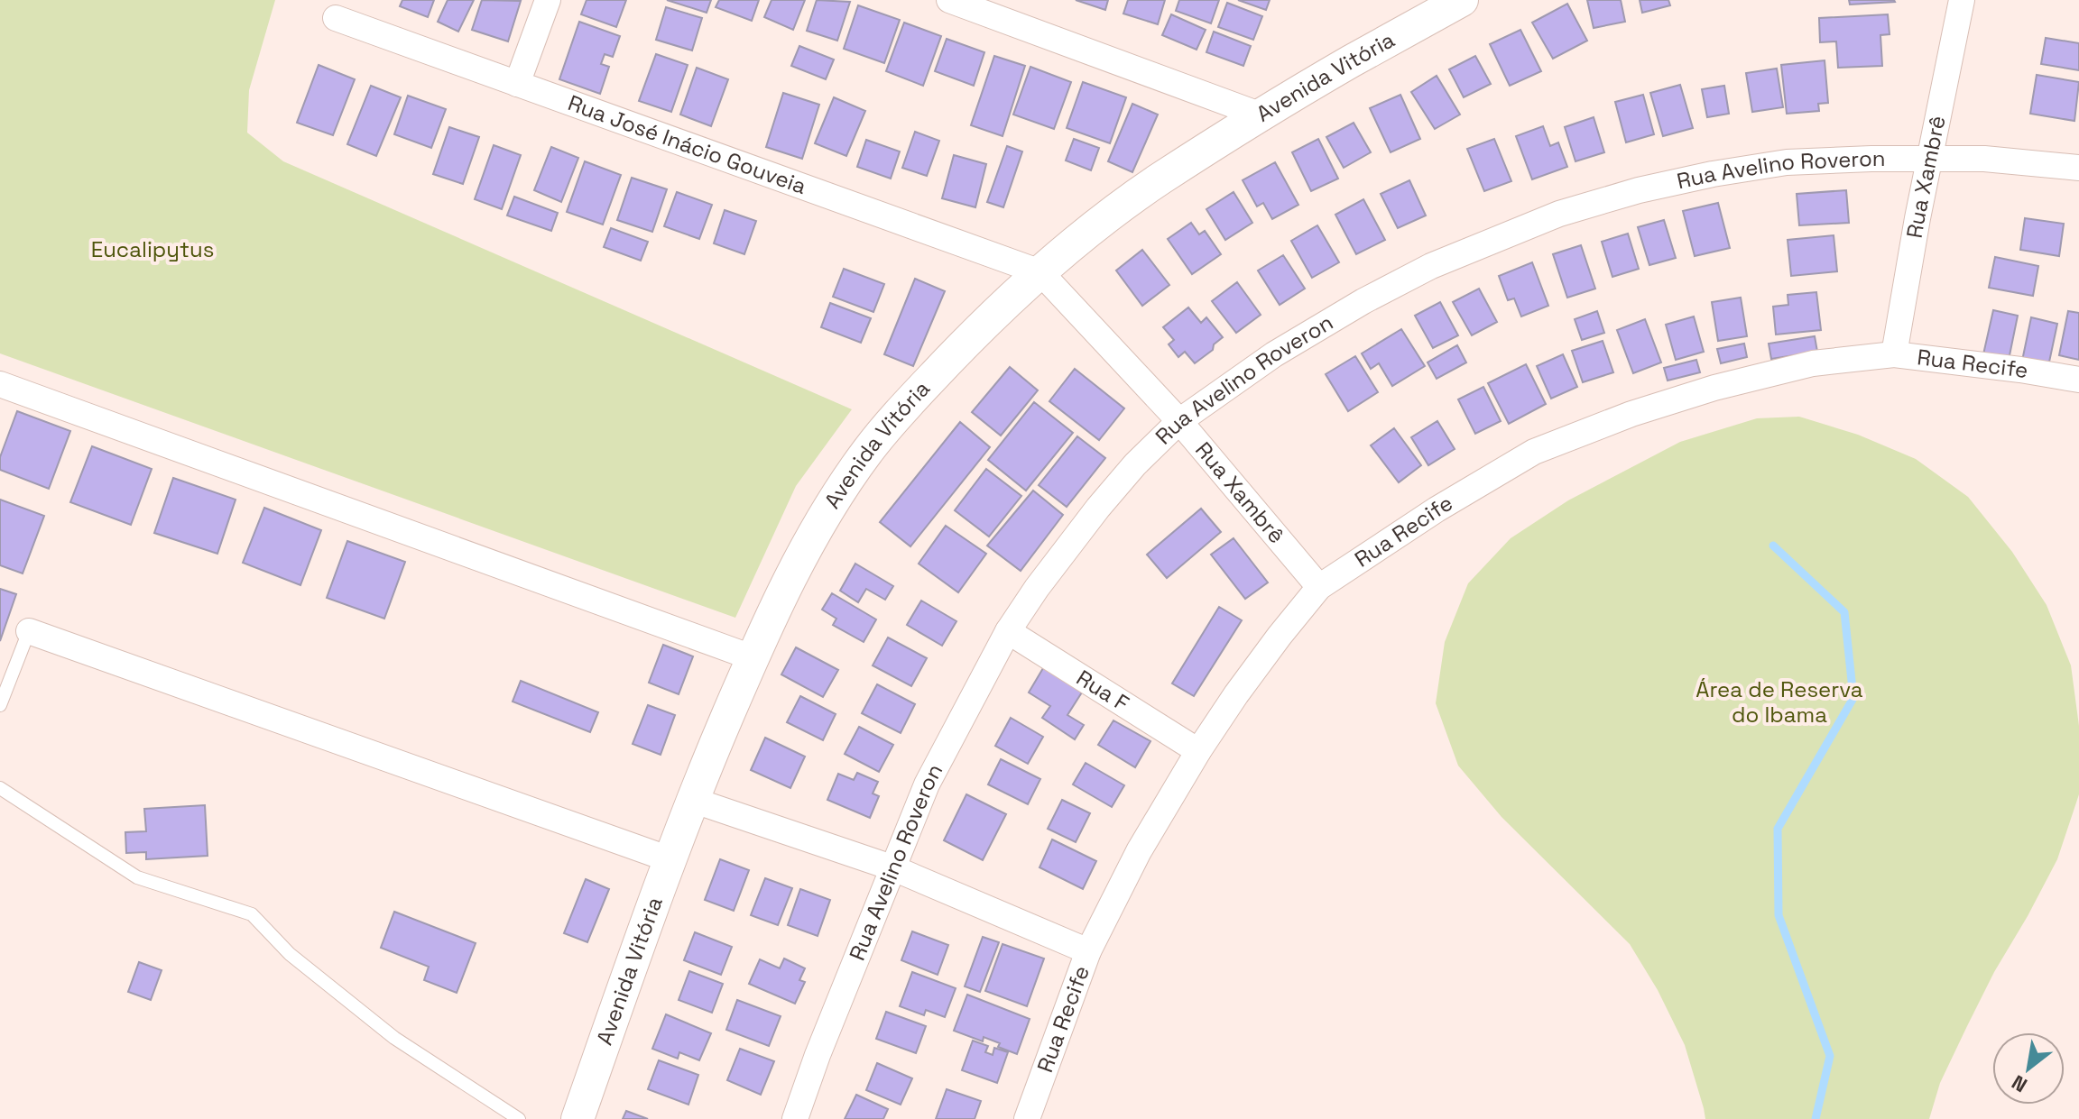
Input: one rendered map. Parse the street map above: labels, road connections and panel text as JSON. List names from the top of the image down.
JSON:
{
  "streets": {
    "street": [
      "Avenida Vitória",
      "Rua José Inácio Gouveia",
      "Rua Avelino Roveron",
      "Rua Xambrê",
      "Rua Recife",
      "Rua F"
    ]
  },
  "crossings": [
    ["Avenida Vitória", "Rua José Inácio Gouveia"],
    ["Avenida Vitória", "Rua Xambrê"],
    ["Rua José Inácio Gouveia", "Rua Xambrê"],
    ["Rua Avelino Roveron", "Rua Xambrê"],
    ["Rua Avelino Roveron", "Rua F"],
    ["Rua Xambrê", "Rua Recife"],
    ["Rua Recife", "Rua F"]
  ],
  "parks": ["Eucalipytus", "Área de Reserva do Ibama"],
  "north": "bottom left"
}
